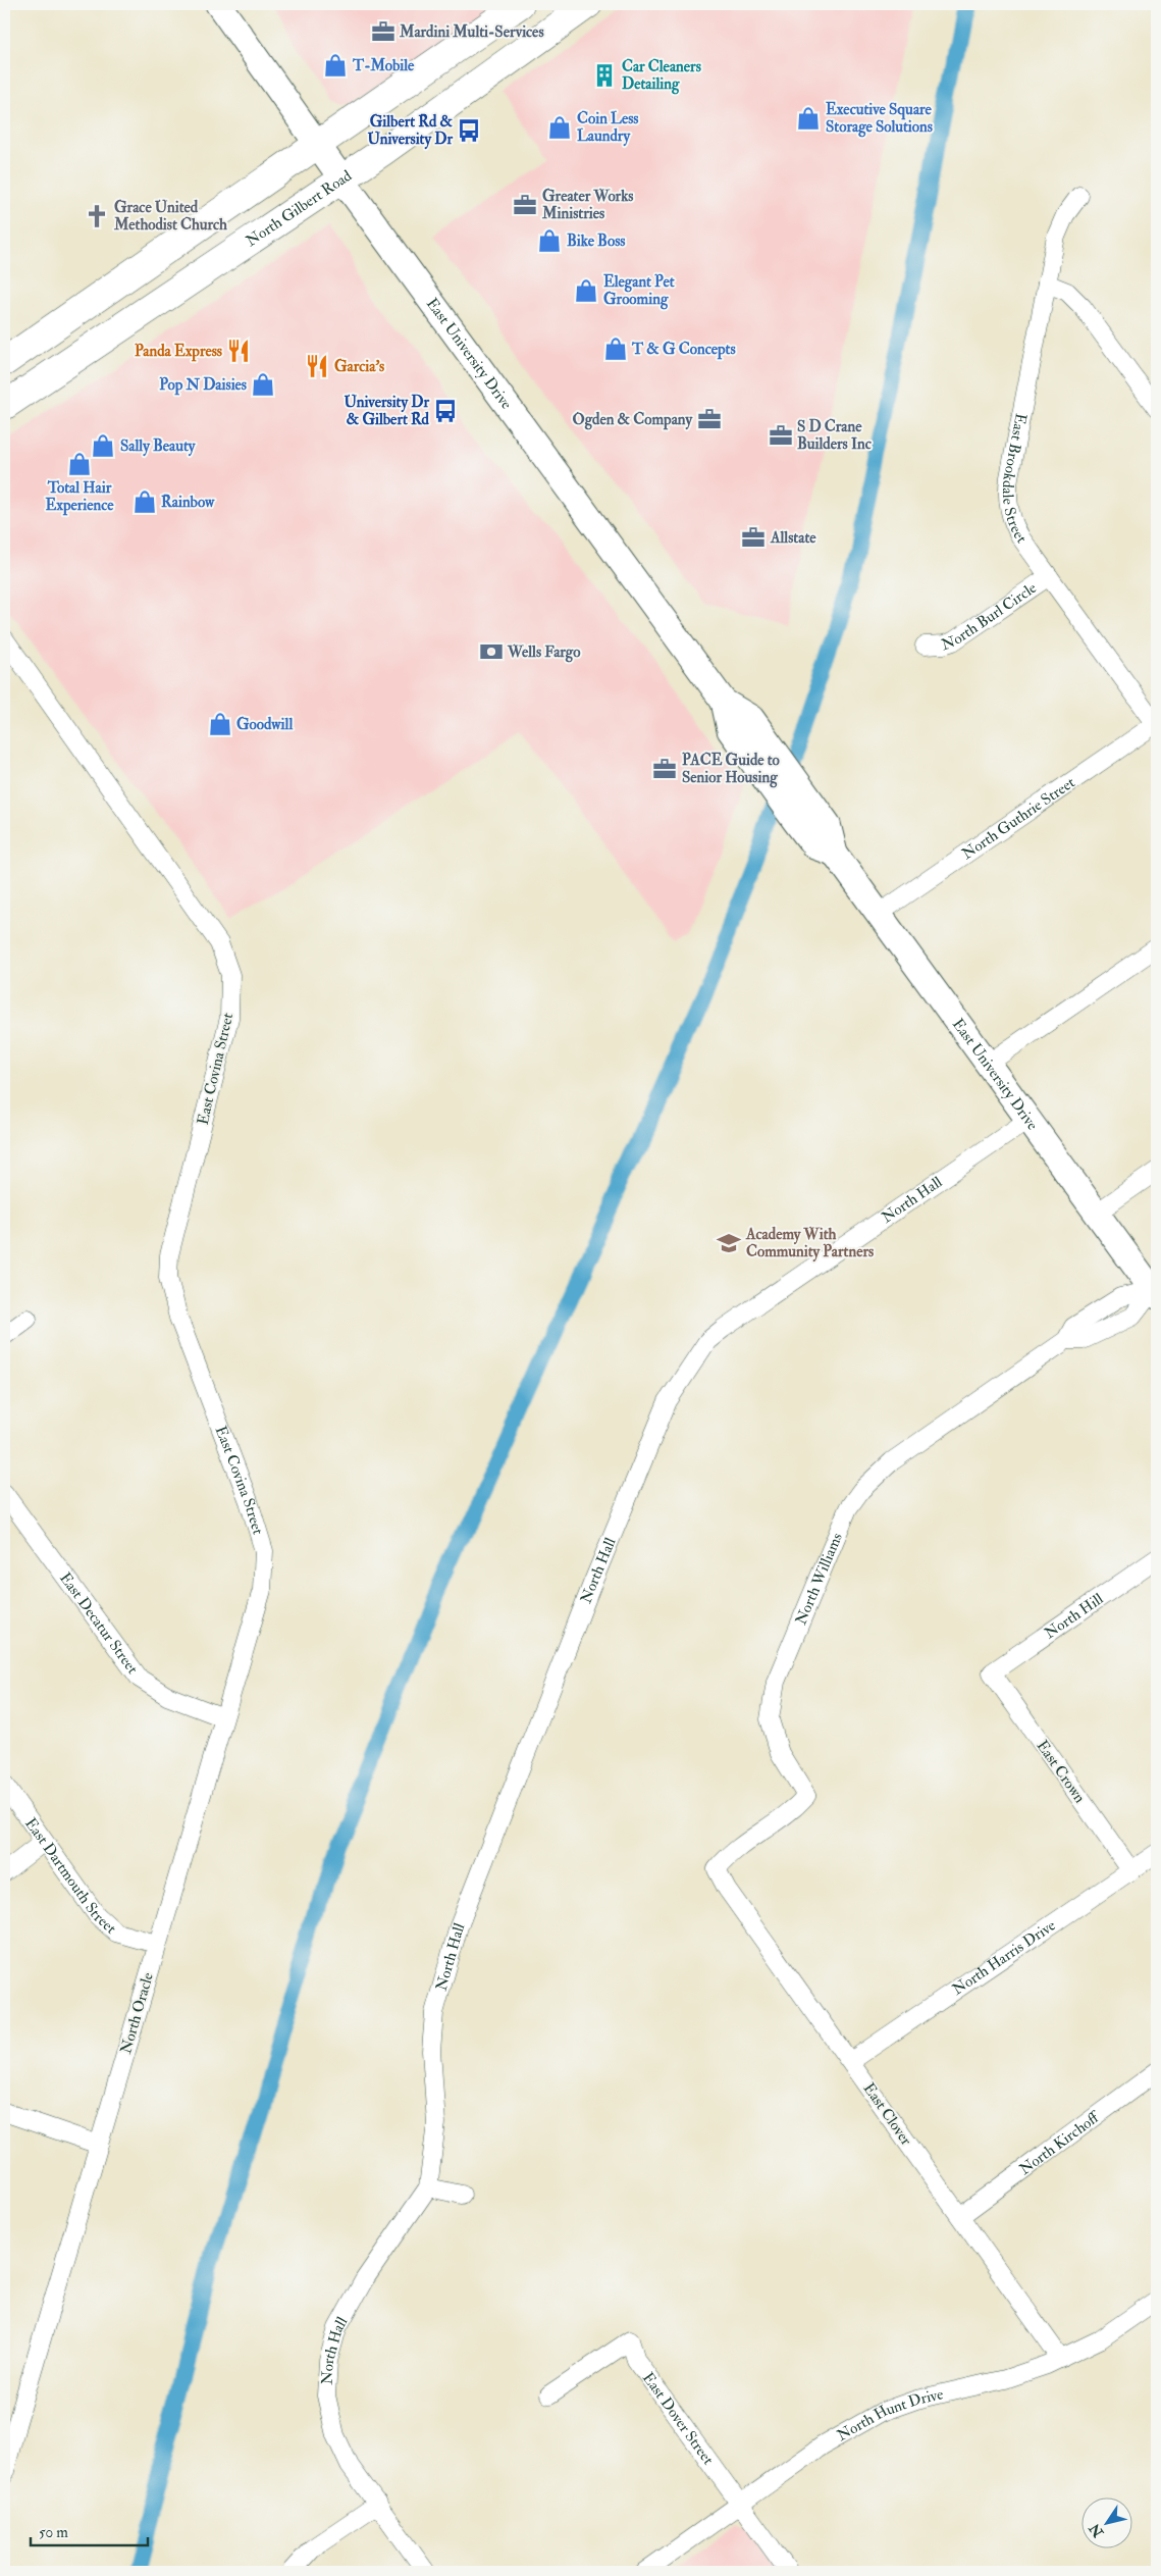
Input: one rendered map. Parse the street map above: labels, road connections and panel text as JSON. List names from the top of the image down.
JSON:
{
  "streets": {
    "main road": ["North Gilbert Road", "East University Drive"],
    "street": [
      "East Brookdale Street",
      "North Burl Circle",
      "North Guthrie Street",
      "East Covina Street",
      "North Hall",
      "North Williams",
      "North Hill",
      "East Decatur Street",
      "East Crown",
      "East Dartmouth Street",
      "North Harris Drive",
      "North Oracle",
      "East Clover",
      "North Kirchoff",
      "North Hunt Drive",
      "East Dover Street"
    ]
  },
  "crossings": [
    ["North Gilbert Road", "East University Drive"],
    ["East University Drive", "North Guthrie Street"],
    ["East University Drive", "North Hall"],
    ["East University Drive", "North Williams"],
    ["East Brookdale Street", "North Burl Circle"],
    ["East Brookdale Street", "North Guthrie Street"],
    ["East Covina Street", "North Oracle"],
    ["North Williams", "East Clover"],
    ["North Hill", "East Crown"],
    ["East Decatur Street", "North Oracle"],
    ["East Crown", "North Harris Drive"],
    ["East Dartmouth Street", "North Oracle"],
    ["North Harris Drive", "East Clover"],
    ["East Clover", "North Kirchoff"],
    ["East Clover", "North Hunt Drive"],
    ["North Hunt Drive", "East Dover Street"]
  ],
  "places": {
    "office": [
      "Mardini Multi-Services",
      "Greater Works Ministries",
      "Ogden & Company",
      "S D Crane Builders Inc",
      "Allstate",
      "PACE Guide to Senior Housing"
    ],
    "shop": [
      "T-Mobile",
      "Executive Square Storage Solutions",
      "Coin Less Laundry",
      "Bike Boss",
      "Elegant Pet Grooming",
      "T & G Concepts",
      "Pop N Daisies",
      "Sally Beauty",
      "Total Hair Experience",
      "Rainbow",
      "Goodwill"
    ],
    "building": ["Car Cleaners Detailing"],
    "bus stop": ["Gilbert Rd & University Dr", "University Dr & Gilbert Rd"],
    "church": ["Grace United Methodist Church"],
    "restaurant": ["Panda Express", "Garcia's"],
    "bank": ["Wells Fargo"],
    "school or university": ["Academy With Community Partners"]
  },
  "scale_bar": "50 m",
  "north": "bottom left"
}
